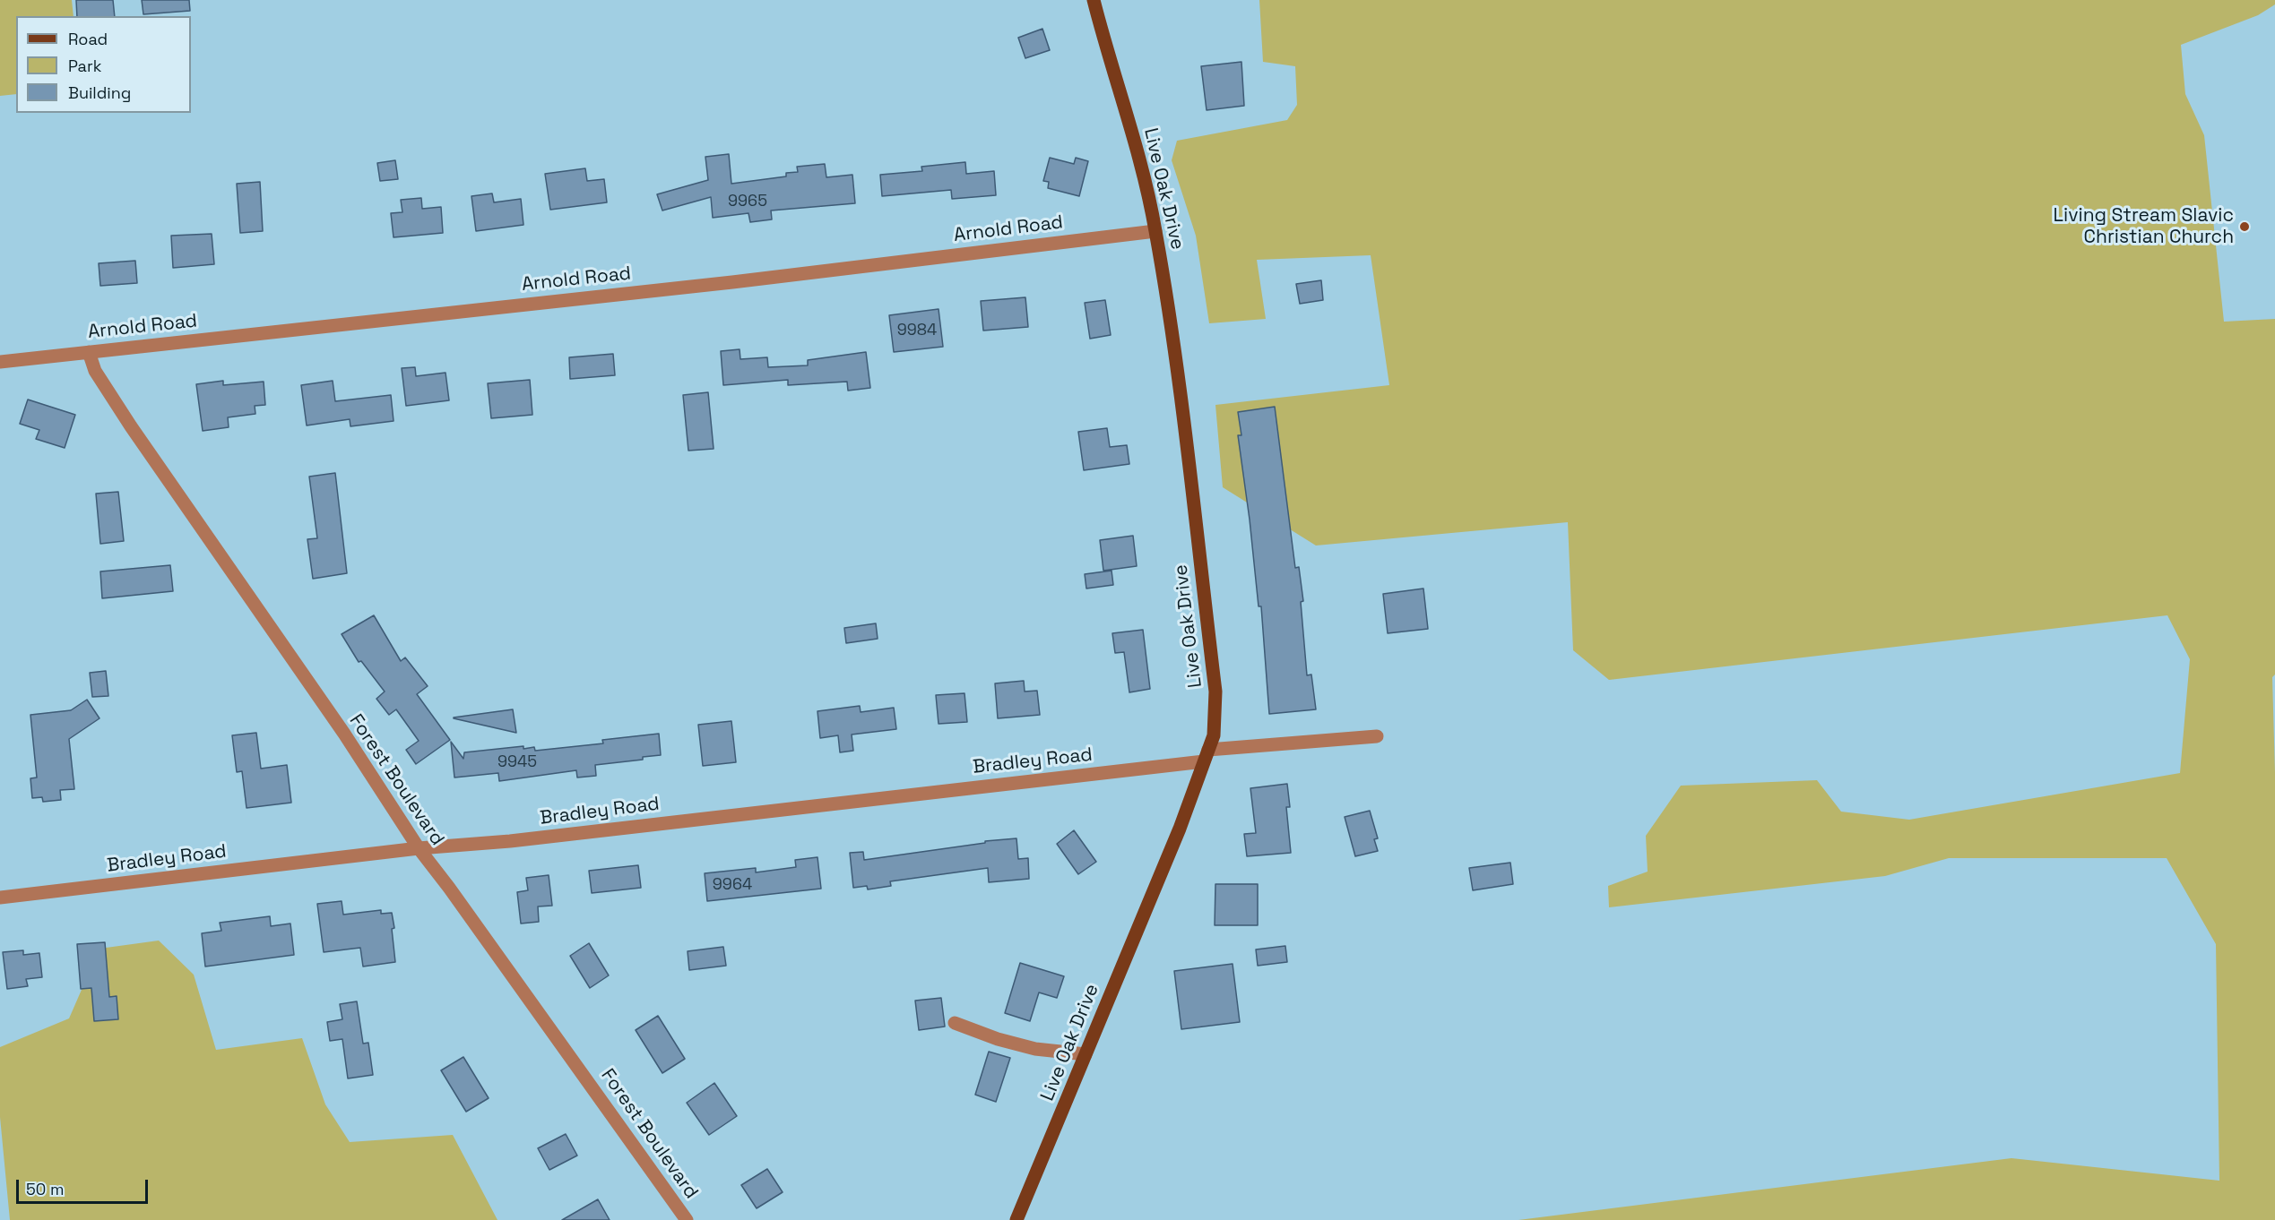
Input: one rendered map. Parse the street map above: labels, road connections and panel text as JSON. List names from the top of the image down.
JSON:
{
  "streets": {
    "main road": ["Live Oak Drive"],
    "street": ["Arnold Road", "Bradley Road", "Forest Boulevard"]
  },
  "crossings": [
    ["Live Oak Drive", "Arnold Road"],
    ["Live Oak Drive", "Bradley Road"],
    ["Arnold Road", "Forest Boulevard"],
    ["Bradley Road", "Forest Boulevard"]
  ],
  "places": ["Living Stream Slavic Christian Church"],
  "house_numbers": [
    "9965",
    "9984",
    "9945",
    "9964"
  ],
  "legend": ["Road", "Park", "Building"],
  "scale_bar": "50 m"
}
